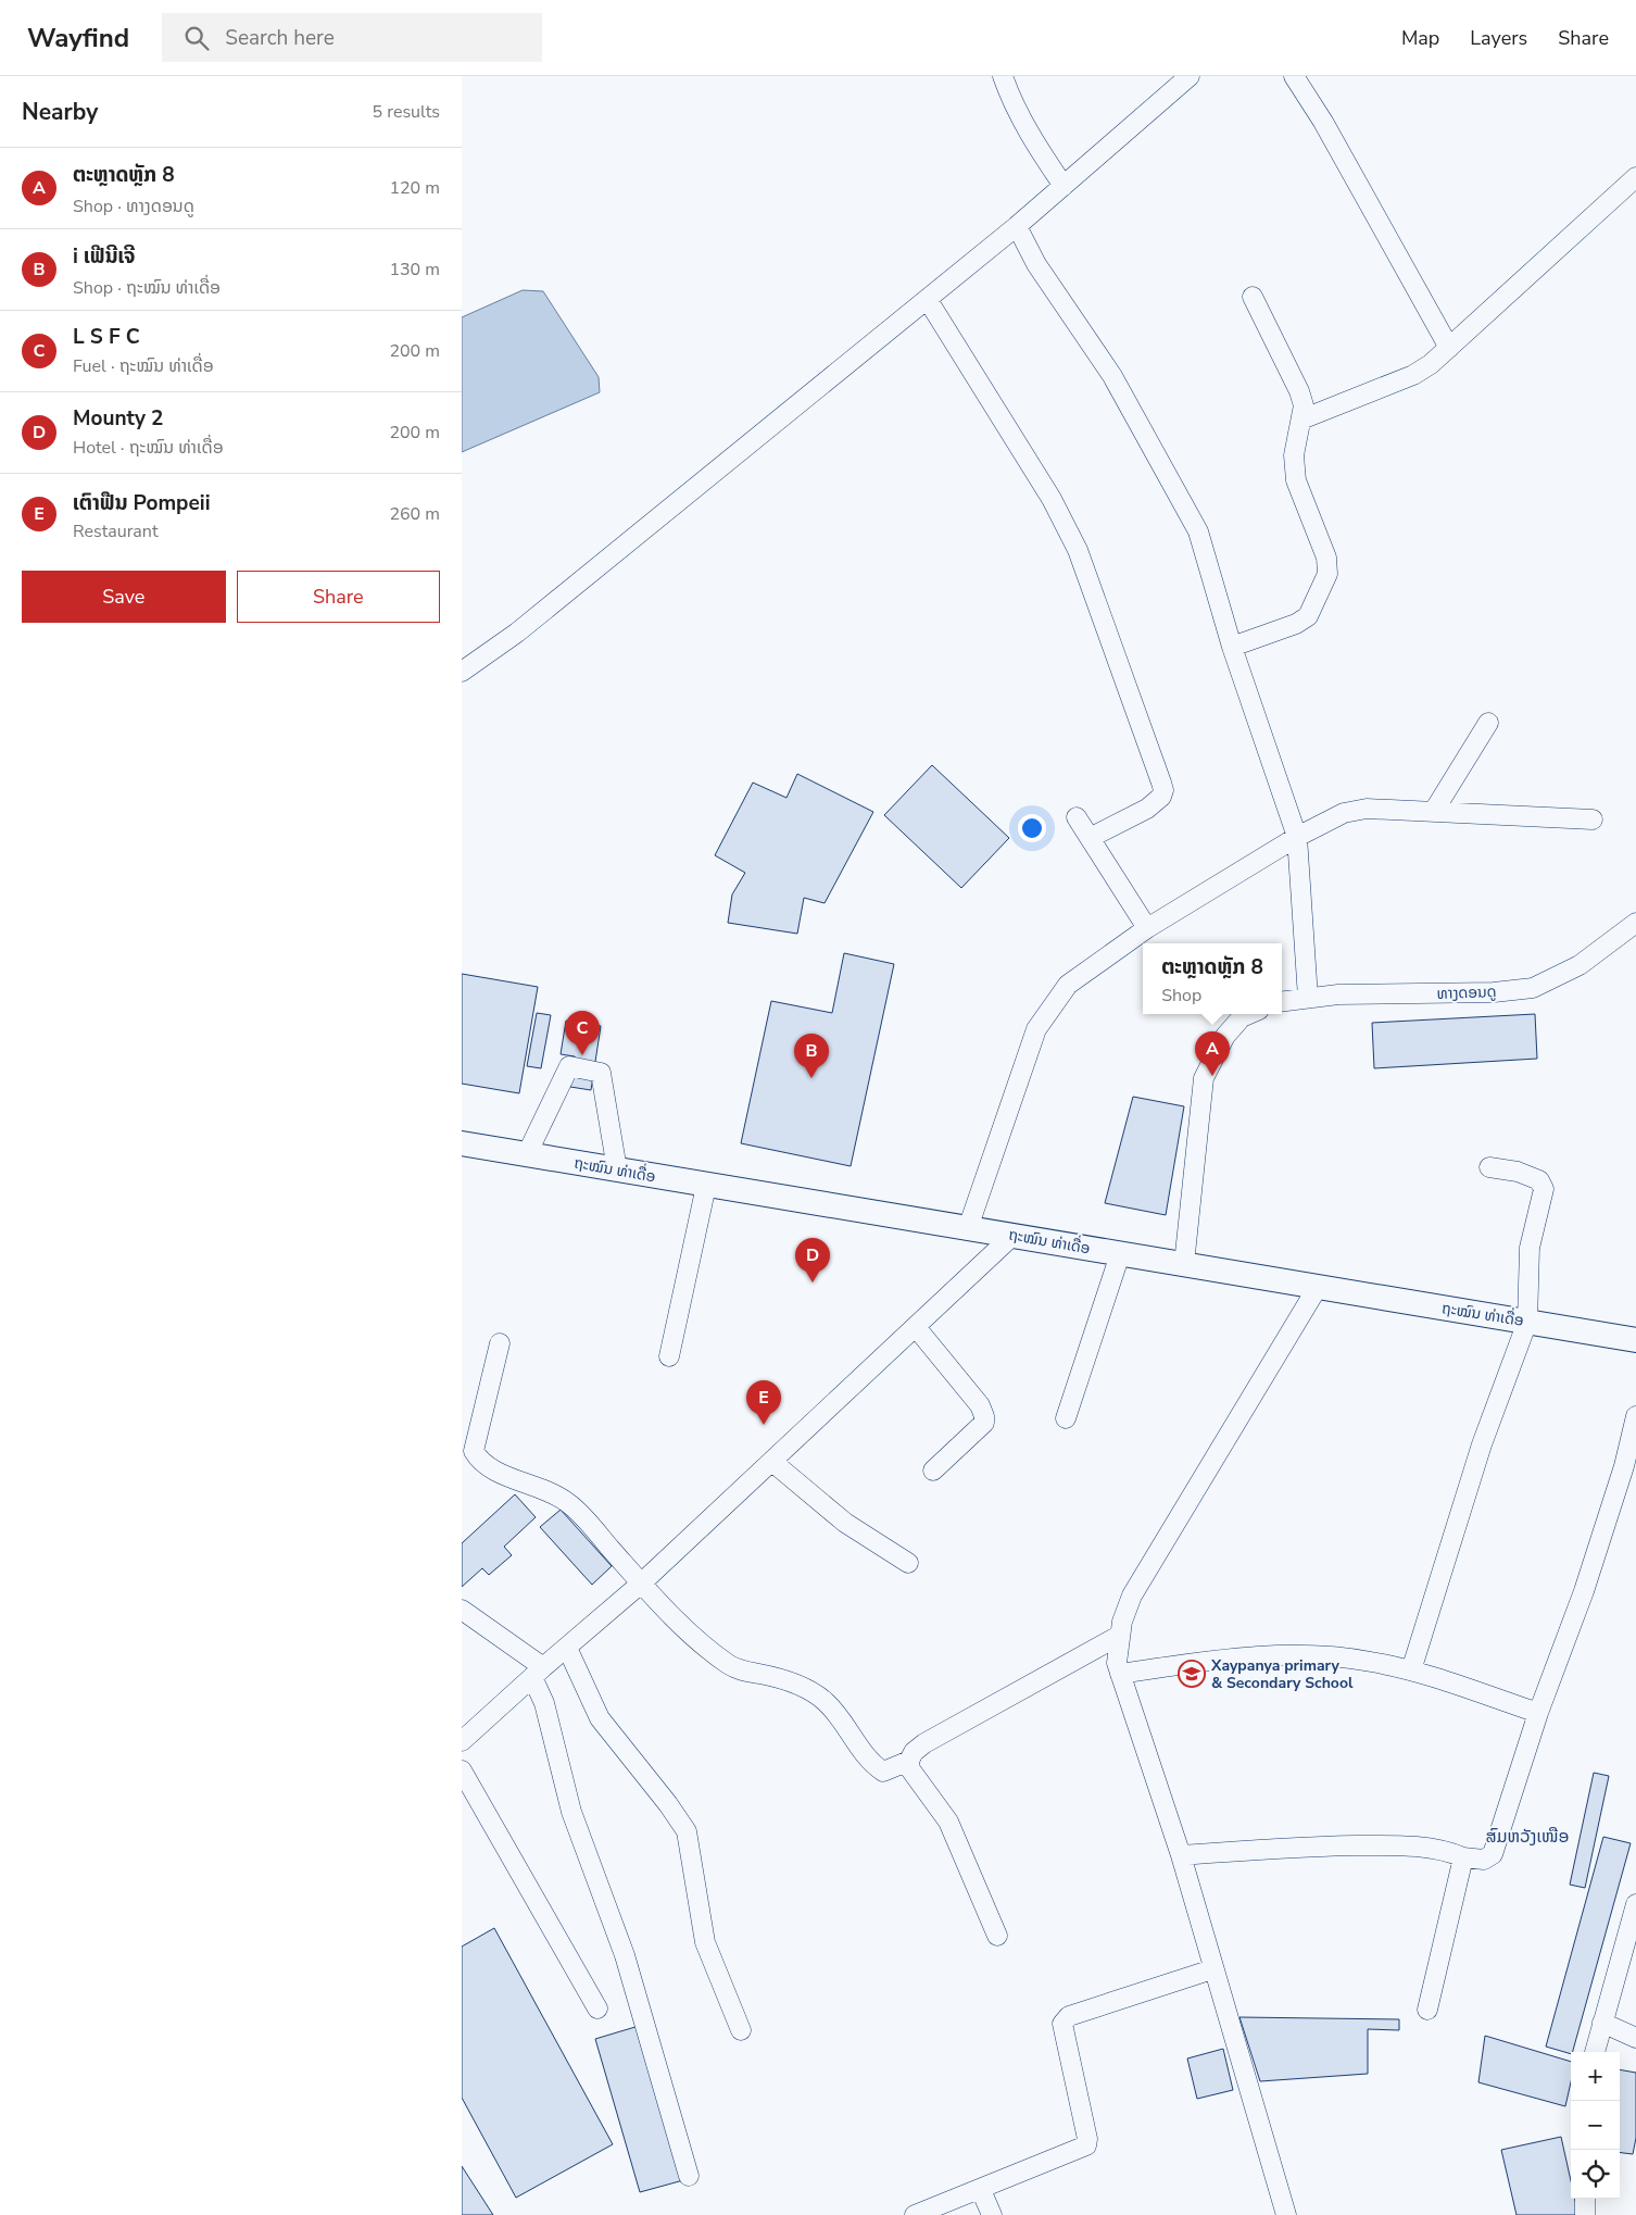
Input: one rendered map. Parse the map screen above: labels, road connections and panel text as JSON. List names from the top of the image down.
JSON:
{
  "streets": {
    "main road": ["ຖະໝົນ ທ່າເດື່ອ"],
    "street": ["ທາງດອນດູ"]
  },
  "districts": ["ສົມຫວັງເໜືອ"],
  "places": {
    "school or university": ["Xaypanya primary & Secondary School"]
  },
  "page": {
    "header": "Wayfind",
    "search": "Search here",
    "nav": ["Map", "Layers", "Share"],
    "heading": ["Nearby", "5 results"],
    "list": [
      {
        "mark": "A",
        "name": "ຕະຫຼາດຫຼັກ 8",
        "note": "Shop · ທາງດອນດູ",
        "value": "120 m"
      },
      {
        "mark": "B",
        "name": "i ເຟີນີເຈີ",
        "note": "Shop · ຖະໝົນ ທ່າເດື່ອ",
        "value": "130 m"
      },
      {
        "mark": "C",
        "name": "L S F C",
        "note": "Fuel · ຖະໝົນ ທ່າເດື່ອ",
        "value": "200 m"
      },
      {
        "mark": "D",
        "name": "Mounty 2",
        "note": "Hotel · ຖະໝົນ ທ່າເດື່ອ",
        "value": "200 m"
      },
      {
        "mark": "E",
        "name": "ເຕົາຟືນ Pompeii",
        "note": "Restaurant",
        "value": "260 m"
      }
    ],
    "buttons": ["Save", "Share"],
    "popup": ["ຕະຫຼາດຫຼັກ 8", "Shop"],
    "pins": [
      "C",
      "A",
      "B",
      "D",
      "E"
    ],
    "map_buttons": ["+", "−"]
  }
}
